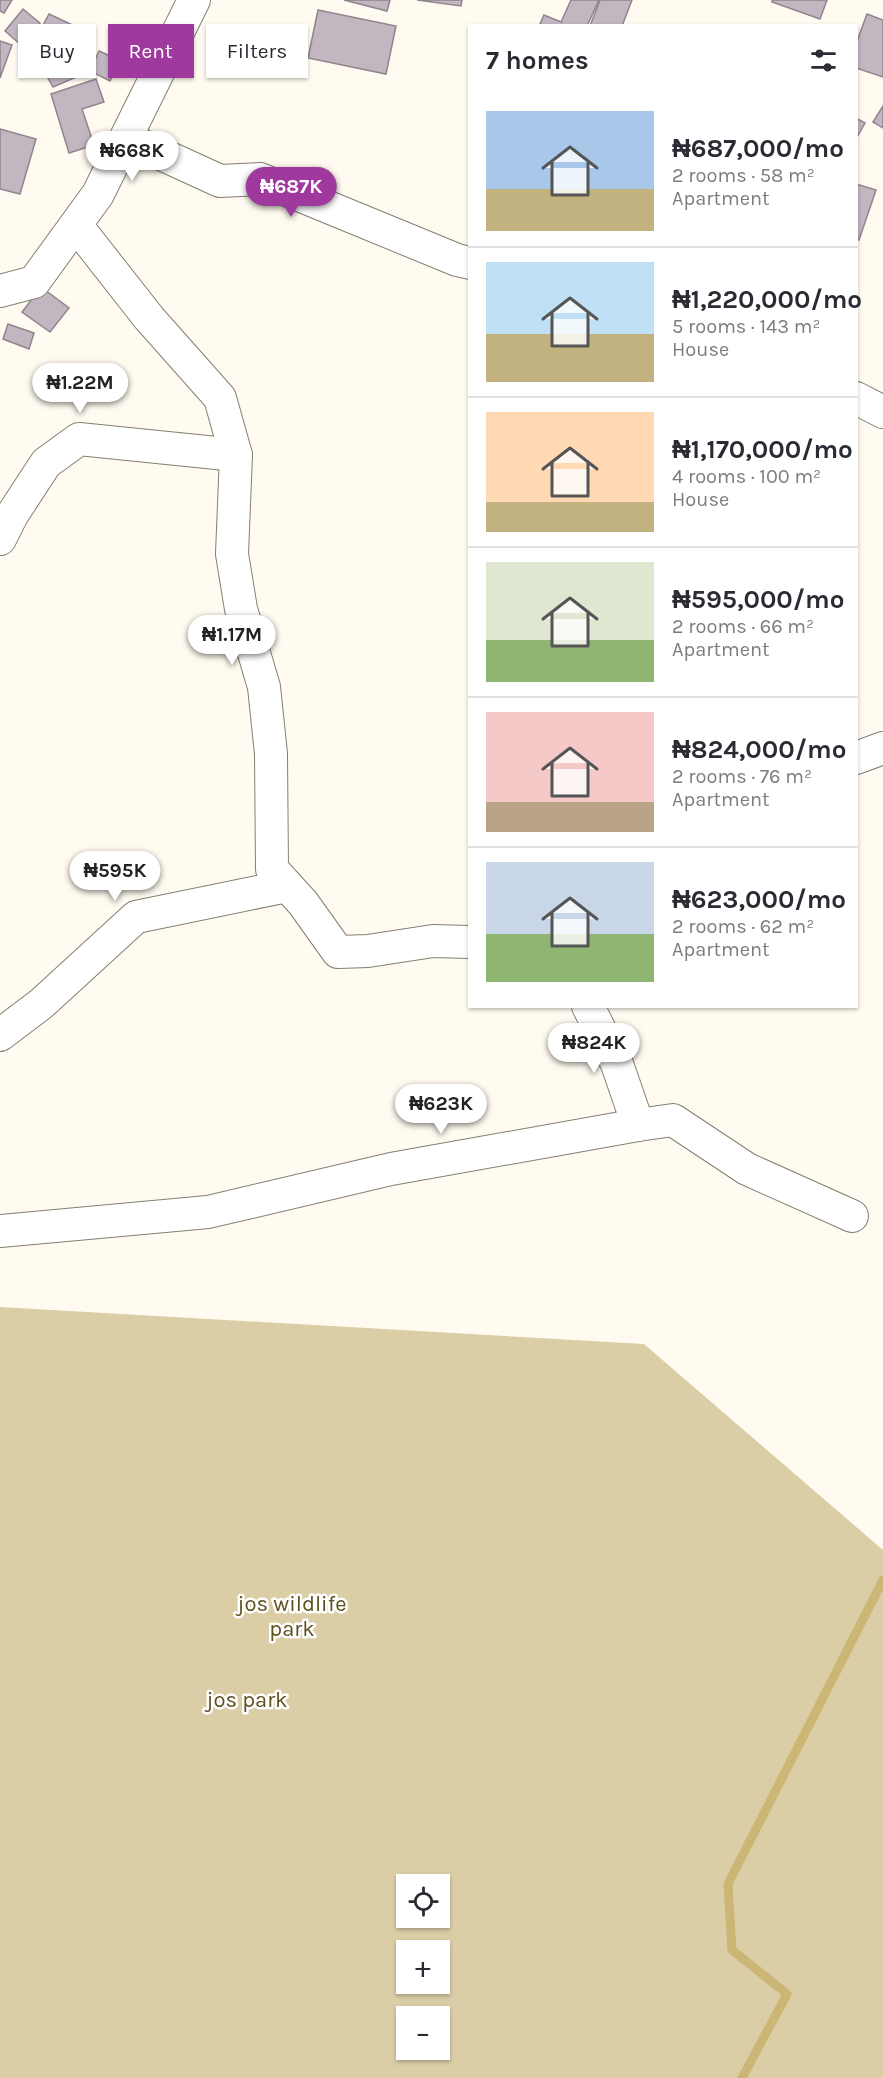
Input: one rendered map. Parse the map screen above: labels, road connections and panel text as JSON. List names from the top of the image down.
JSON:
{
  "parks": ["jos wildlife park", "jos park"],
  "page": {
    "chip": ["Buy", "Rent", "Filters"],
    "heading": "7 homes",
    "list": [
      {
        "name": "₦687,000/mo",
        "note": "2 rooms · 58 m² · Apartment"
      },
      {
        "name": "₦1,220,000/mo",
        "note": "5 rooms · 143 m² · House"
      },
      {
        "name": "₦1,170,000/mo",
        "note": "4 rooms · 100 m² · House"
      },
      {
        "name": "₦595,000/mo",
        "note": "2 rooms · 66 m² · Apartment"
      },
      {
        "name": "₦824,000/mo",
        "note": "2 rooms · 76 m² · Apartment"
      },
      {
        "name": "₦623,000/mo",
        "note": "2 rooms · 62 m² · Apartment"
      }
    ],
    "price": [
      "₦668K",
      "₦687K",
      "₦1.22M",
      "₦1.17M",
      "₦595K",
      "₦824K",
      "₦623K"
    ],
    "map_buttons": ["+", "−"]
  }
}
